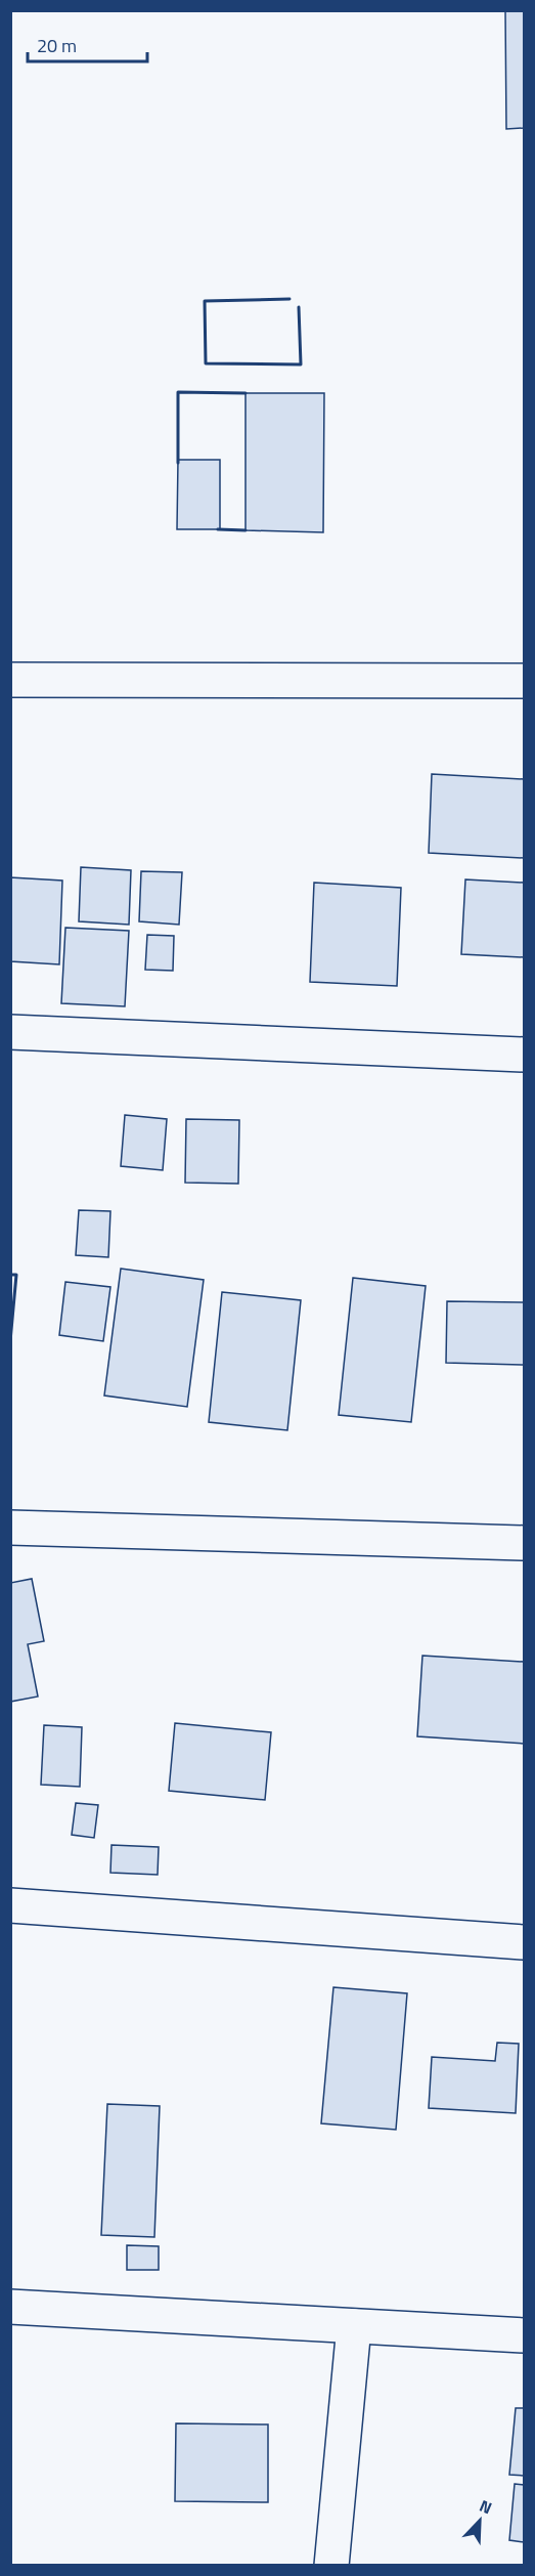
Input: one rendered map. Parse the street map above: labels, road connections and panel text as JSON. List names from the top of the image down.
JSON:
{
  "scale_bar": "20 m",
  "north": "top right"
}
